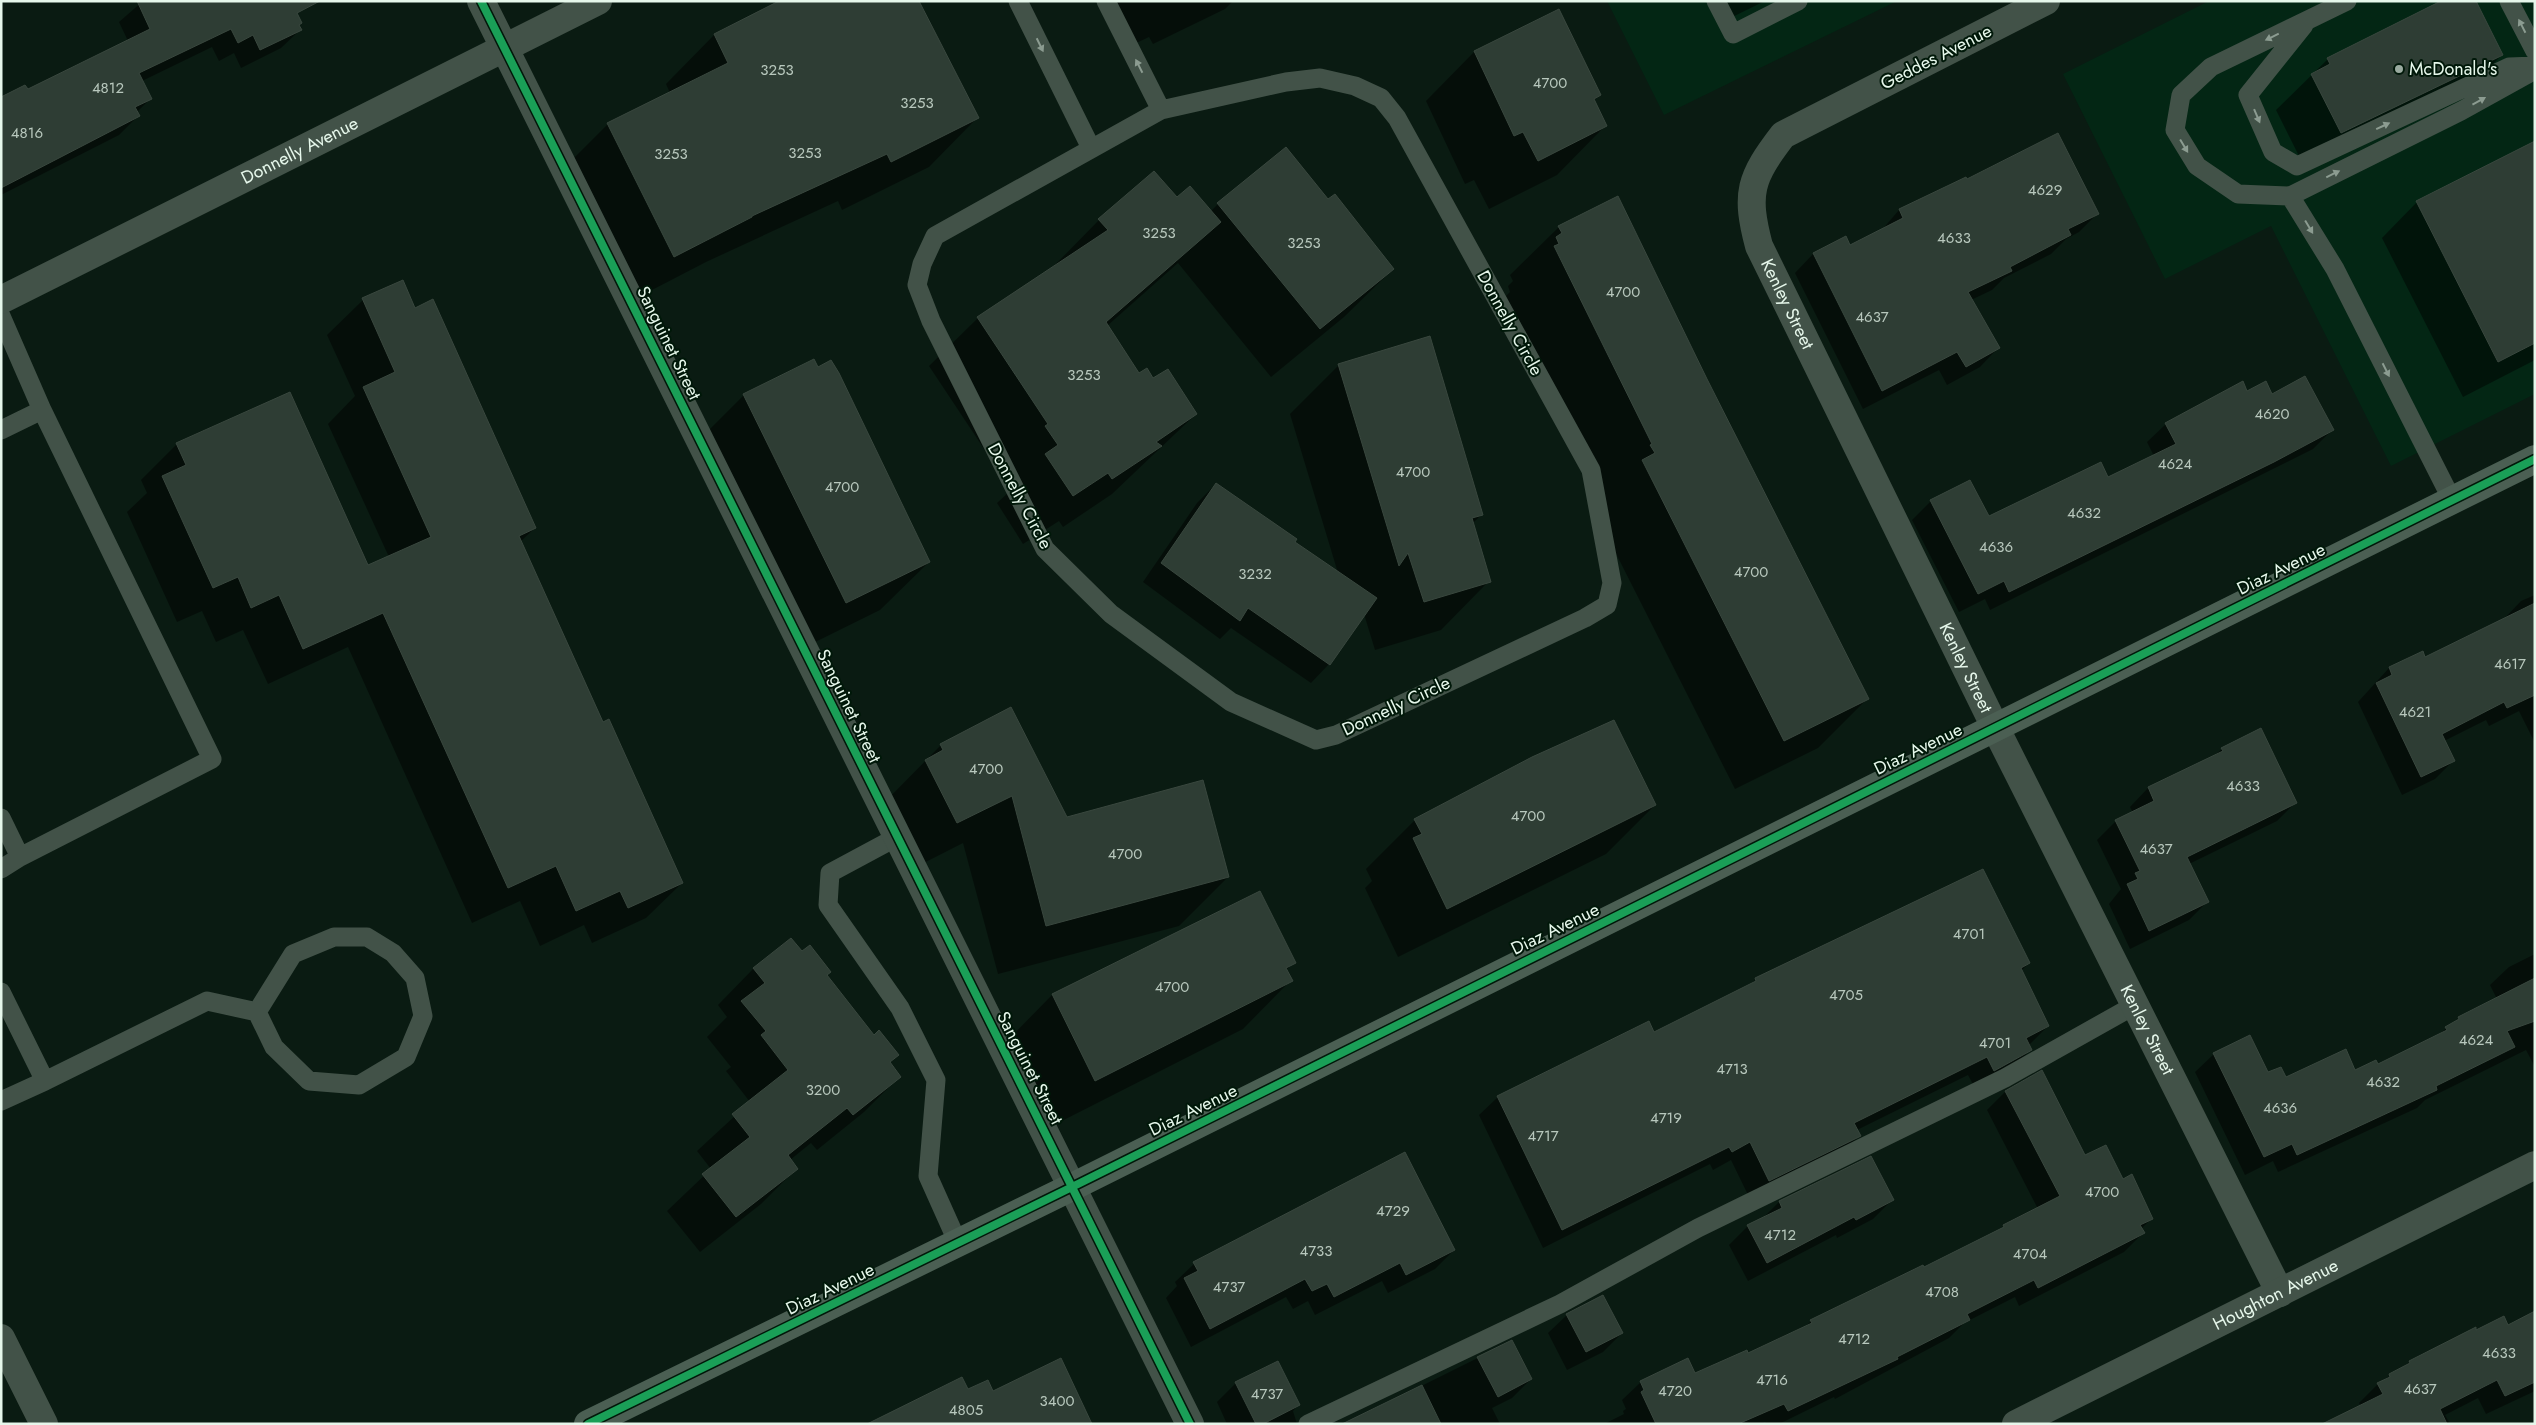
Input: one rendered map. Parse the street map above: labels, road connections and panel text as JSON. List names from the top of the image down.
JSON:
{
  "streets": {
    "street": [
      "Geddes Avenue",
      "Donnelly Avenue",
      "Kenley Street",
      "Sanguinet Street",
      "Diaz Avenue",
      "Houghton Avenue"
    ],
    "lane": ["Donnelly Circle"]
  },
  "crossings": [
    ["Geddes Avenue", "Kenley Street"],
    ["Donnelly Avenue", "Sanguinet Street"],
    ["Kenley Street", "Diaz Avenue"],
    ["Kenley Street", "Houghton Avenue"],
    ["Sanguinet Street", "Diaz Avenue"]
  ],
  "places": ["McDonald's"],
  "house_numbers": [
    "3253",
    "4700",
    "4812",
    "3253",
    "4816",
    "3253",
    "3253",
    "4629",
    "3253",
    "4633",
    "3253",
    "4700",
    "4637",
    "3253",
    "4620",
    "4624",
    "4700",
    "4700",
    "4632",
    "4636",
    "4700",
    "3232",
    "4617",
    "4621",
    "4700",
    "4633",
    "4700",
    "4637",
    "4700",
    "4701",
    "4700",
    "4705",
    "4624",
    "4701",
    "4713",
    "4632",
    "3200",
    "4636",
    "4719",
    "4717",
    "4700",
    "4729",
    "4712",
    "4733",
    "4704",
    "4737",
    "4708",
    "4712",
    "4633",
    "4716",
    "4637",
    "4720",
    "4737",
    "3400",
    "4805"
  ]
}
